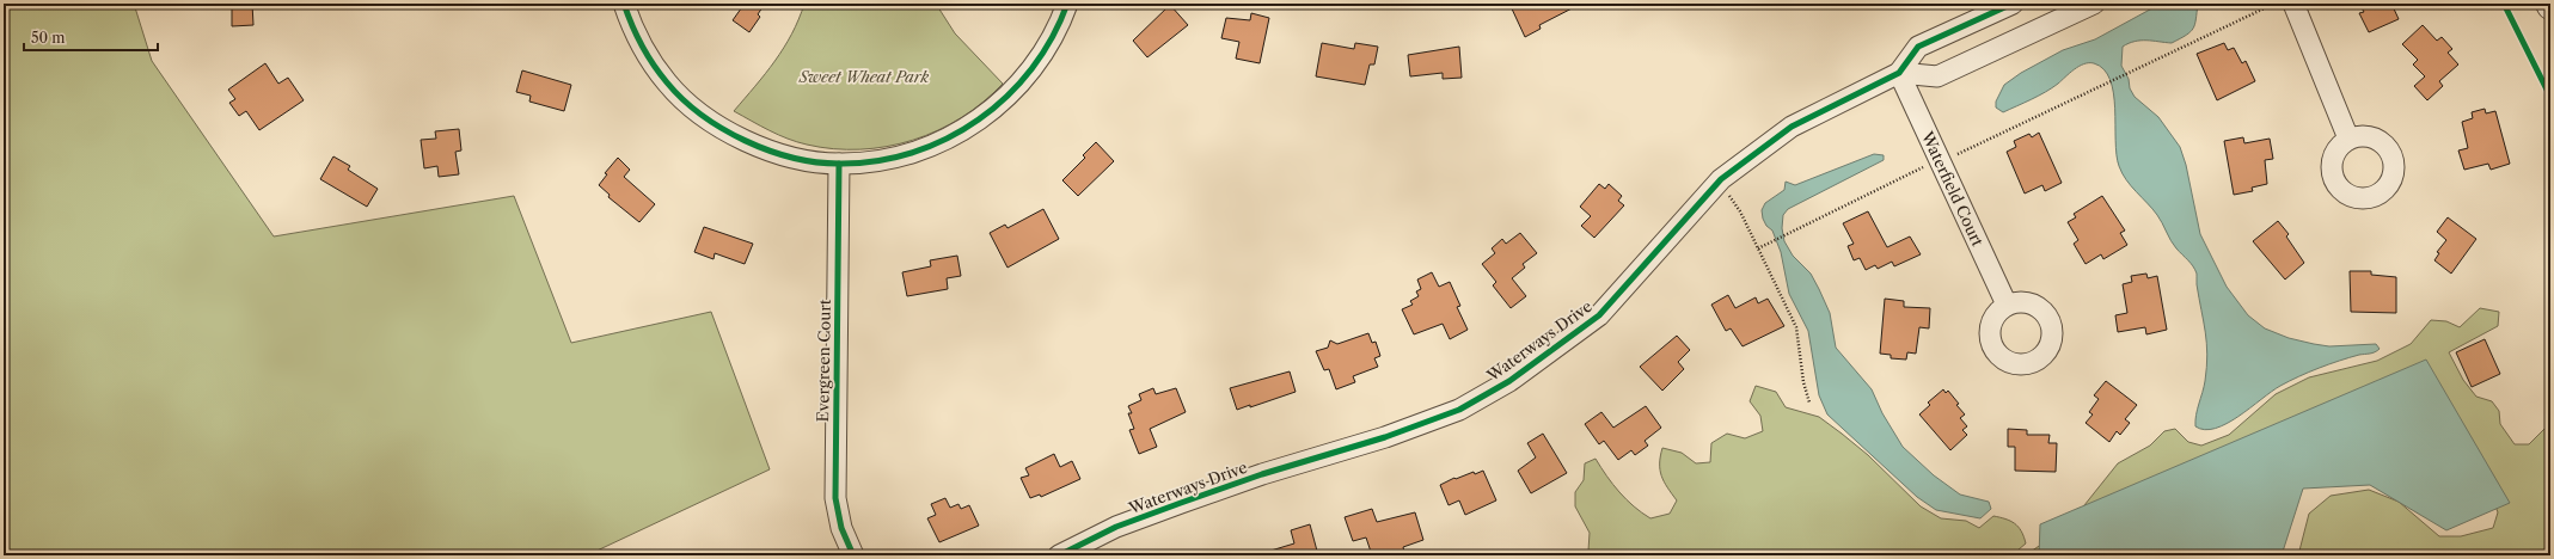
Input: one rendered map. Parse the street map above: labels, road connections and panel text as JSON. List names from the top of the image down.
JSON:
{
  "streets": {
    "street": ["Waterfield Court", "Waterways Drive", "Evergreen Court"]
  },
  "crossings": [
    ["Waterfield Court", "Waterways Drive"]
  ],
  "parks": ["Sweet Wheat Park"],
  "scale_bar": "50 m"
}
